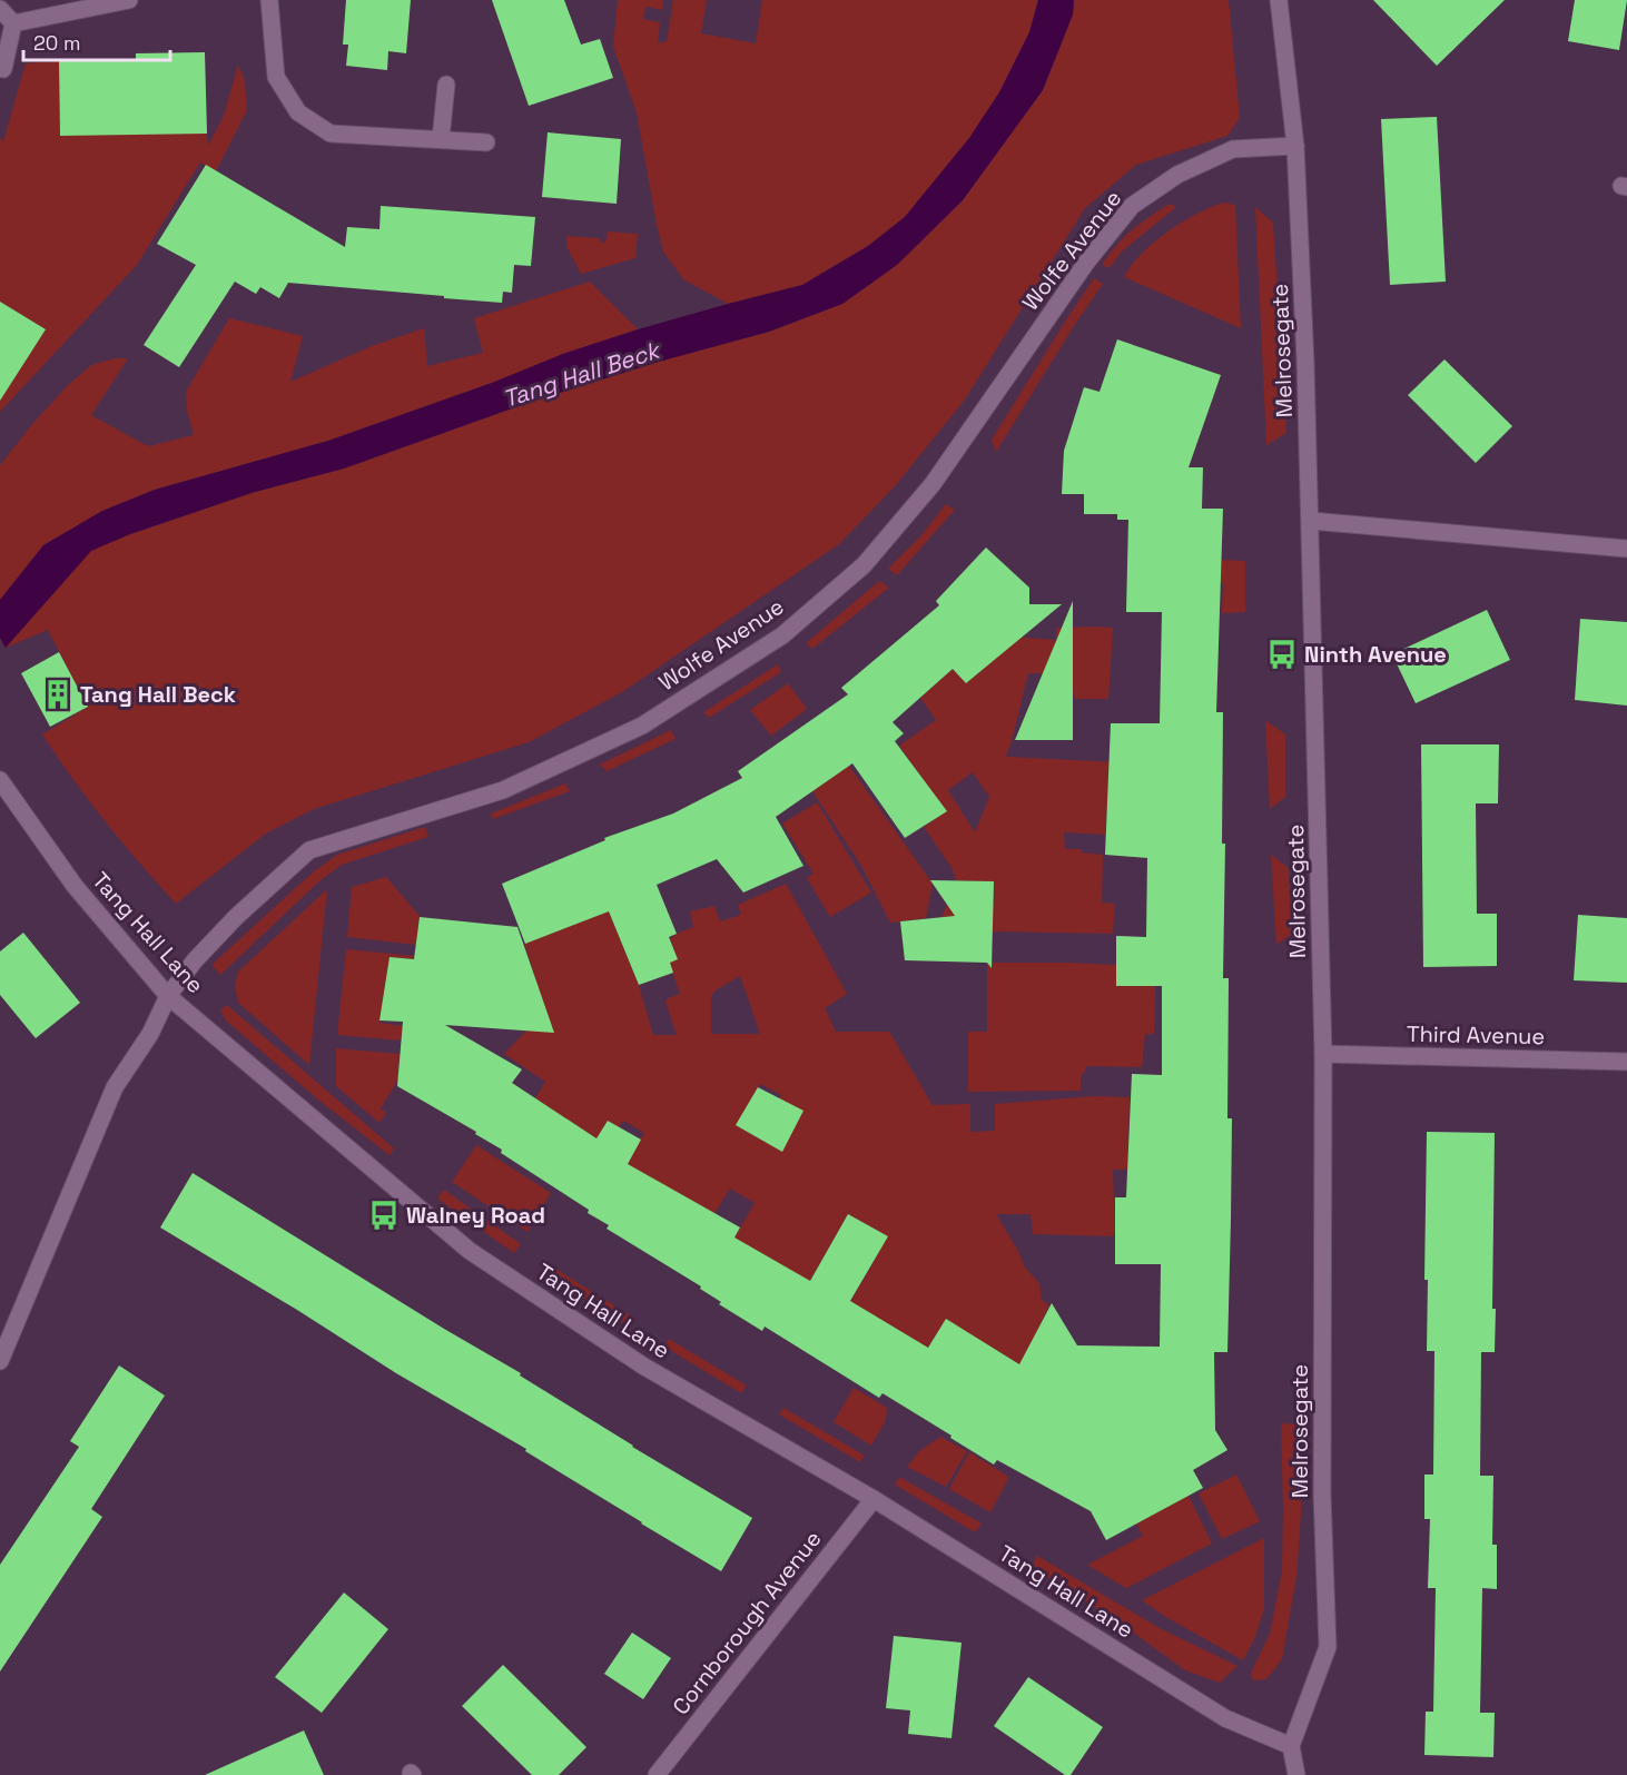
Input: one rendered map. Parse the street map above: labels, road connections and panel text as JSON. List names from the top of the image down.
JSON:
{
  "streets": {
    "street": [
      "Wolfe Avenue",
      "Melrosegate",
      "Tang Hall Lane",
      "Third Avenue",
      "Cornborough Avenue"
    ]
  },
  "crossings": [
    ["Wolfe Avenue", "Melrosegate"],
    ["Wolfe Avenue", "Tang Hall Lane"],
    ["Melrosegate", "Tang Hall Lane"],
    ["Melrosegate", "Third Avenue"],
    ["Tang Hall Lane", "Cornborough Avenue"]
  ],
  "water": ["Tang Hall Beck"],
  "places": {
    "bus stop": ["Ninth Avenue", "Walney Road"],
    "building": ["Tang Hall Beck"]
  },
  "scale_bar": "20 m"
}
